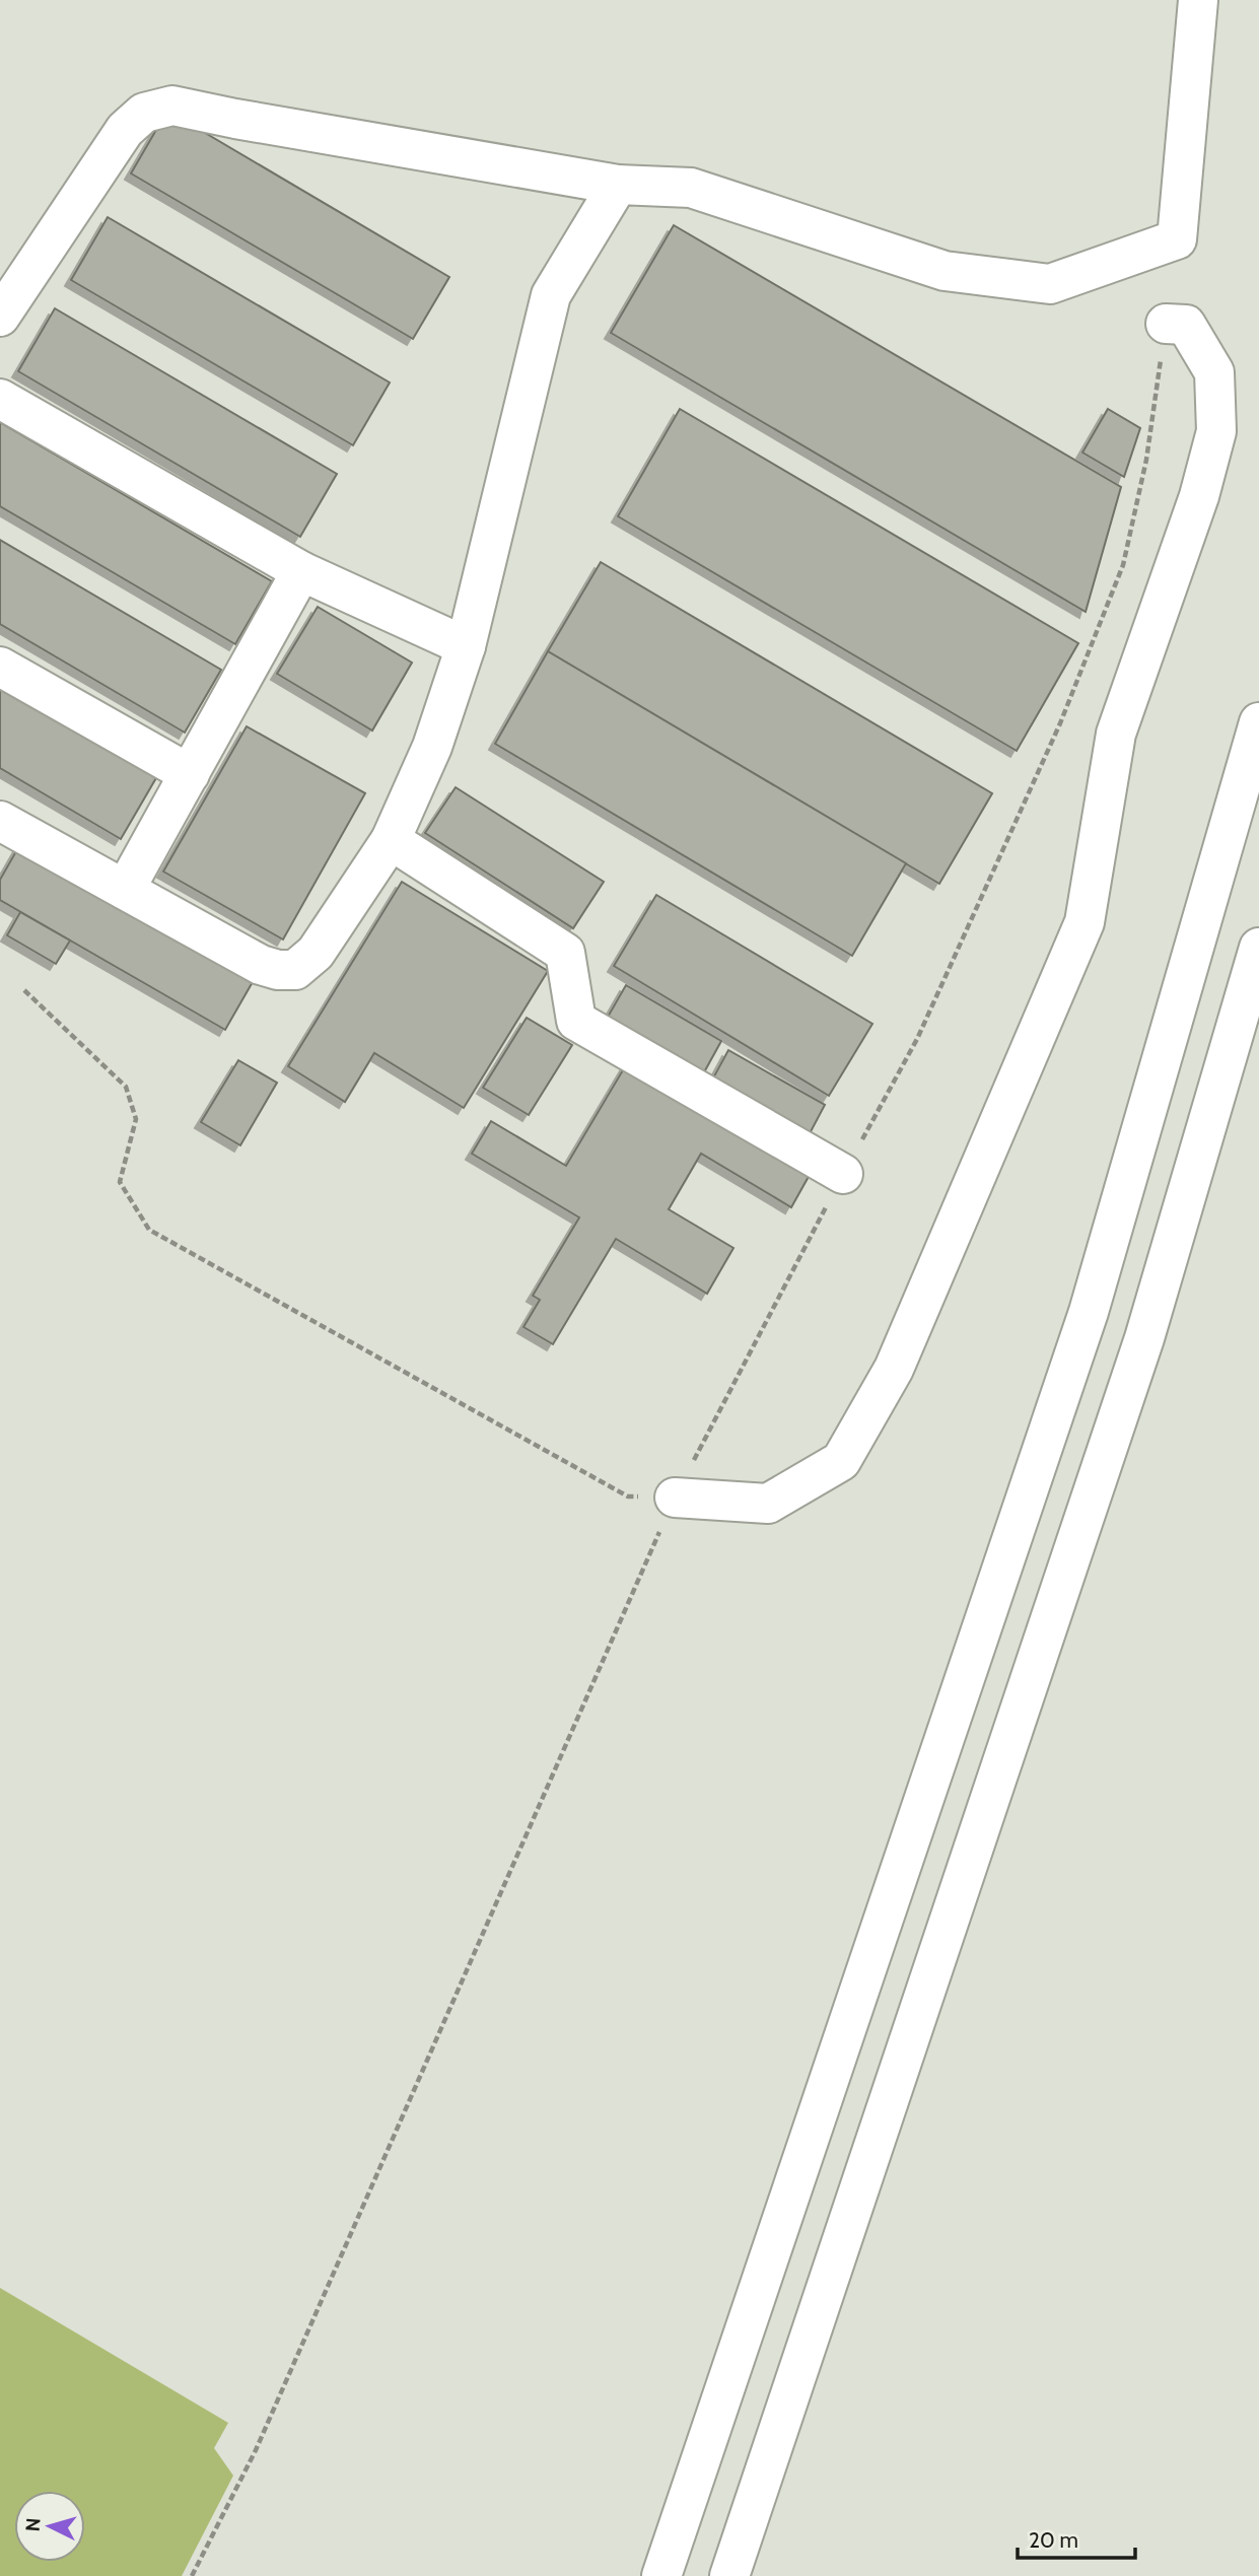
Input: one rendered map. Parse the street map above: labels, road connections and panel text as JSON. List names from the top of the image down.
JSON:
{
  "scale_bar": "20 m",
  "north": "left"
}
